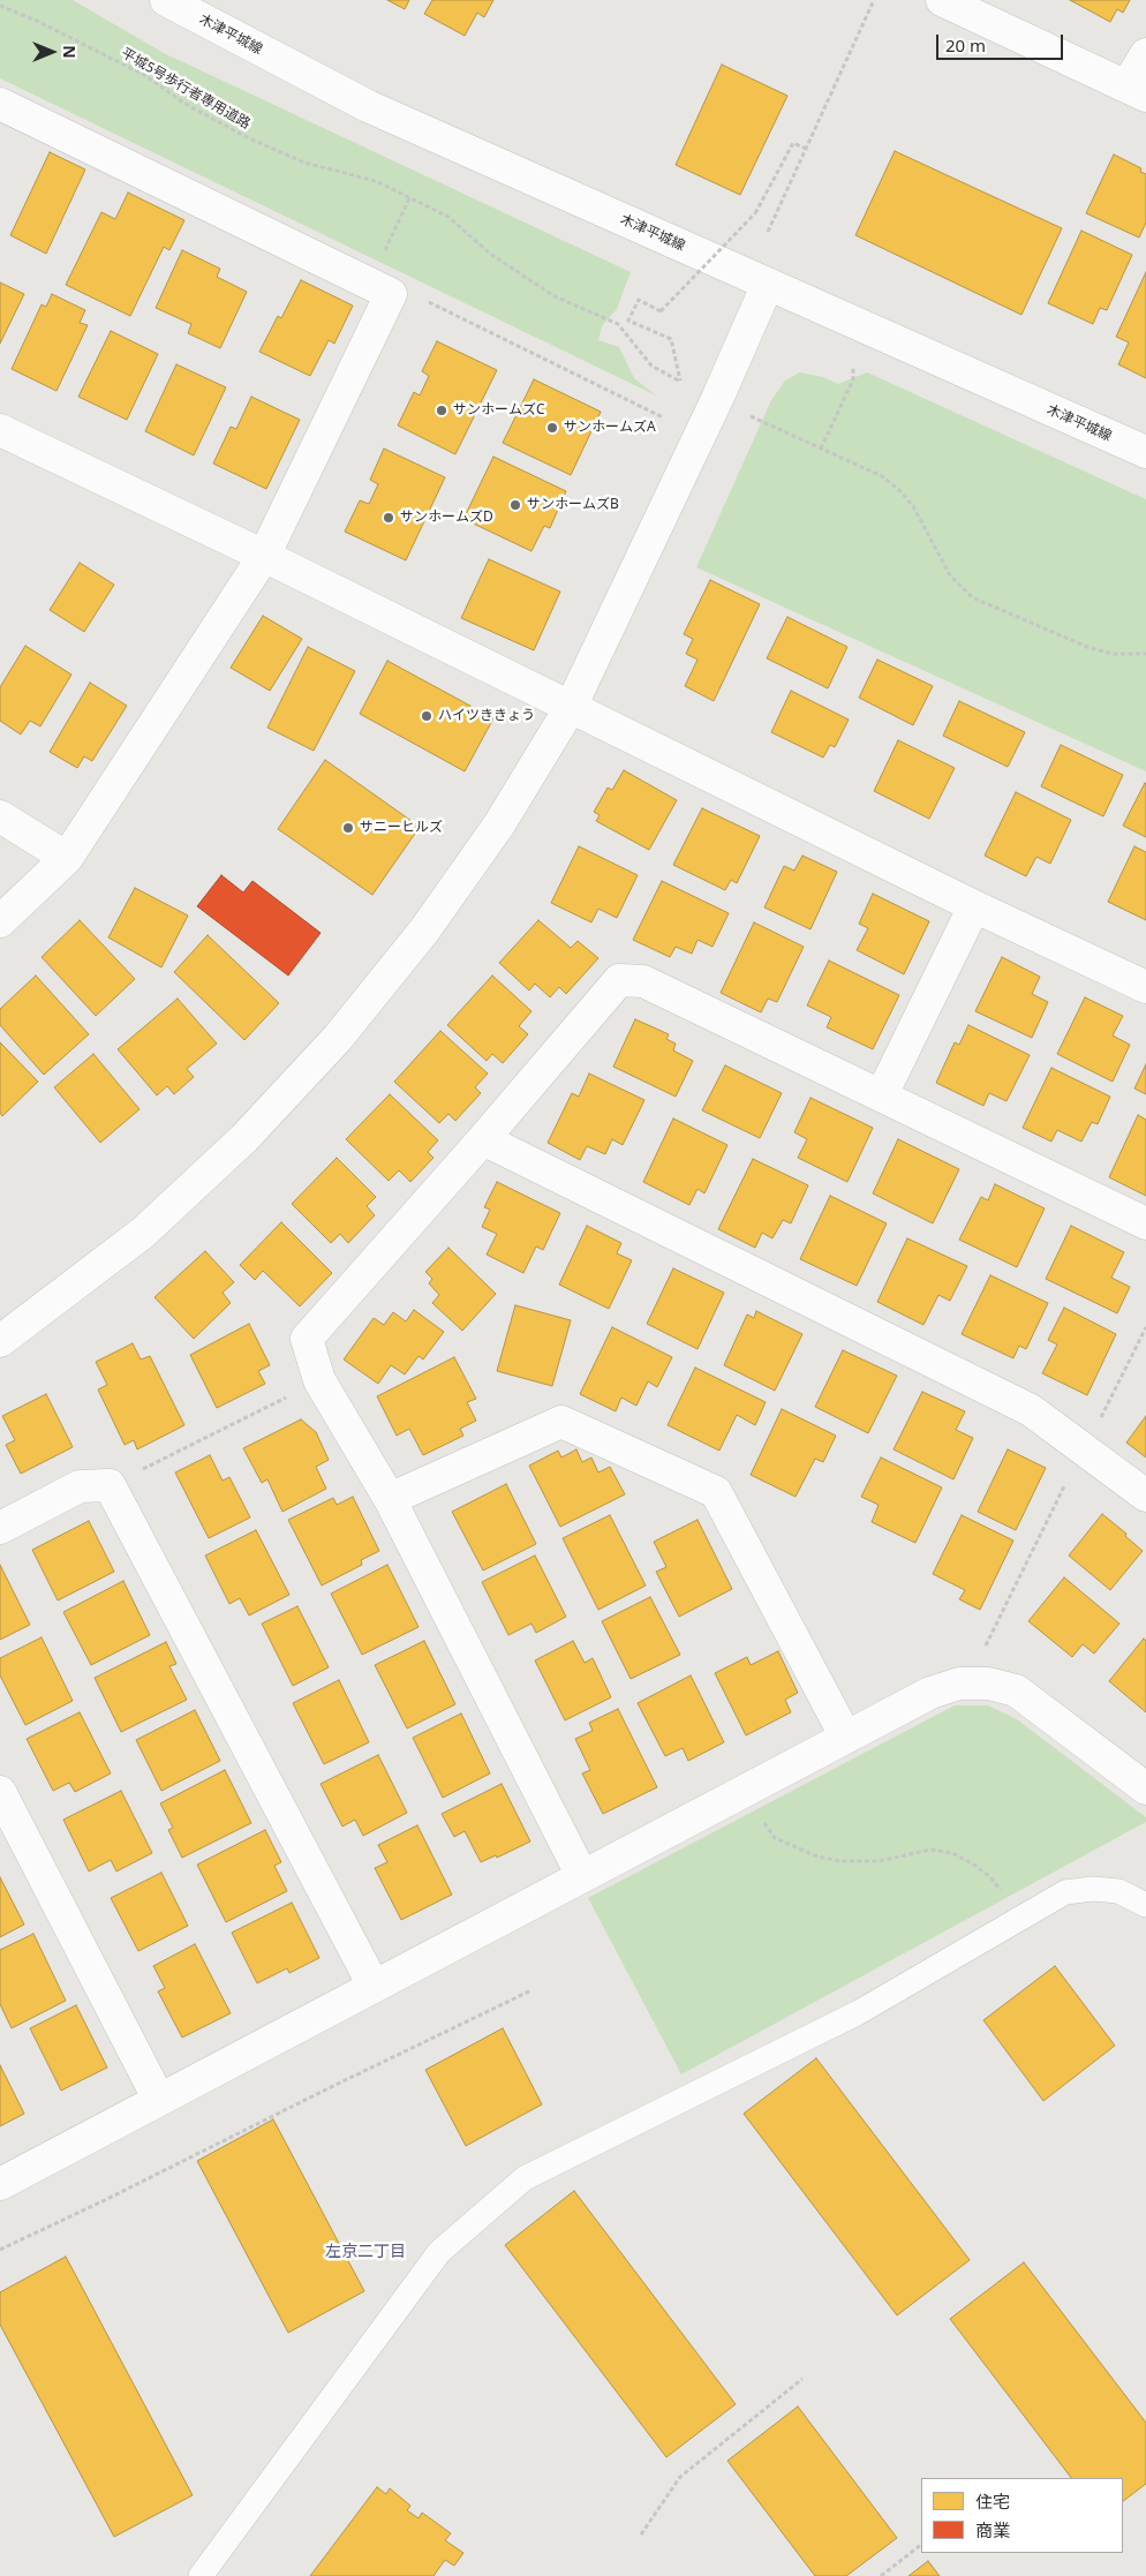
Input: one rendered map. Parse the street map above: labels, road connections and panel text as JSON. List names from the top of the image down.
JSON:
{
  "streets": {
    "street": ["木津平城線"],
    "path": ["平城5号歩行者専用道路"]
  },
  "districts": ["左京二丁目"],
  "places": [
    "サンホームズC",
    "サンホームズA",
    "サンホームズB",
    "サンホームズD",
    "ハイツききょう",
    "サニーヒルズ"
  ],
  "legend": ["住宅", "商業"],
  "scale_bar": "20 m",
  "north": "right"
}
